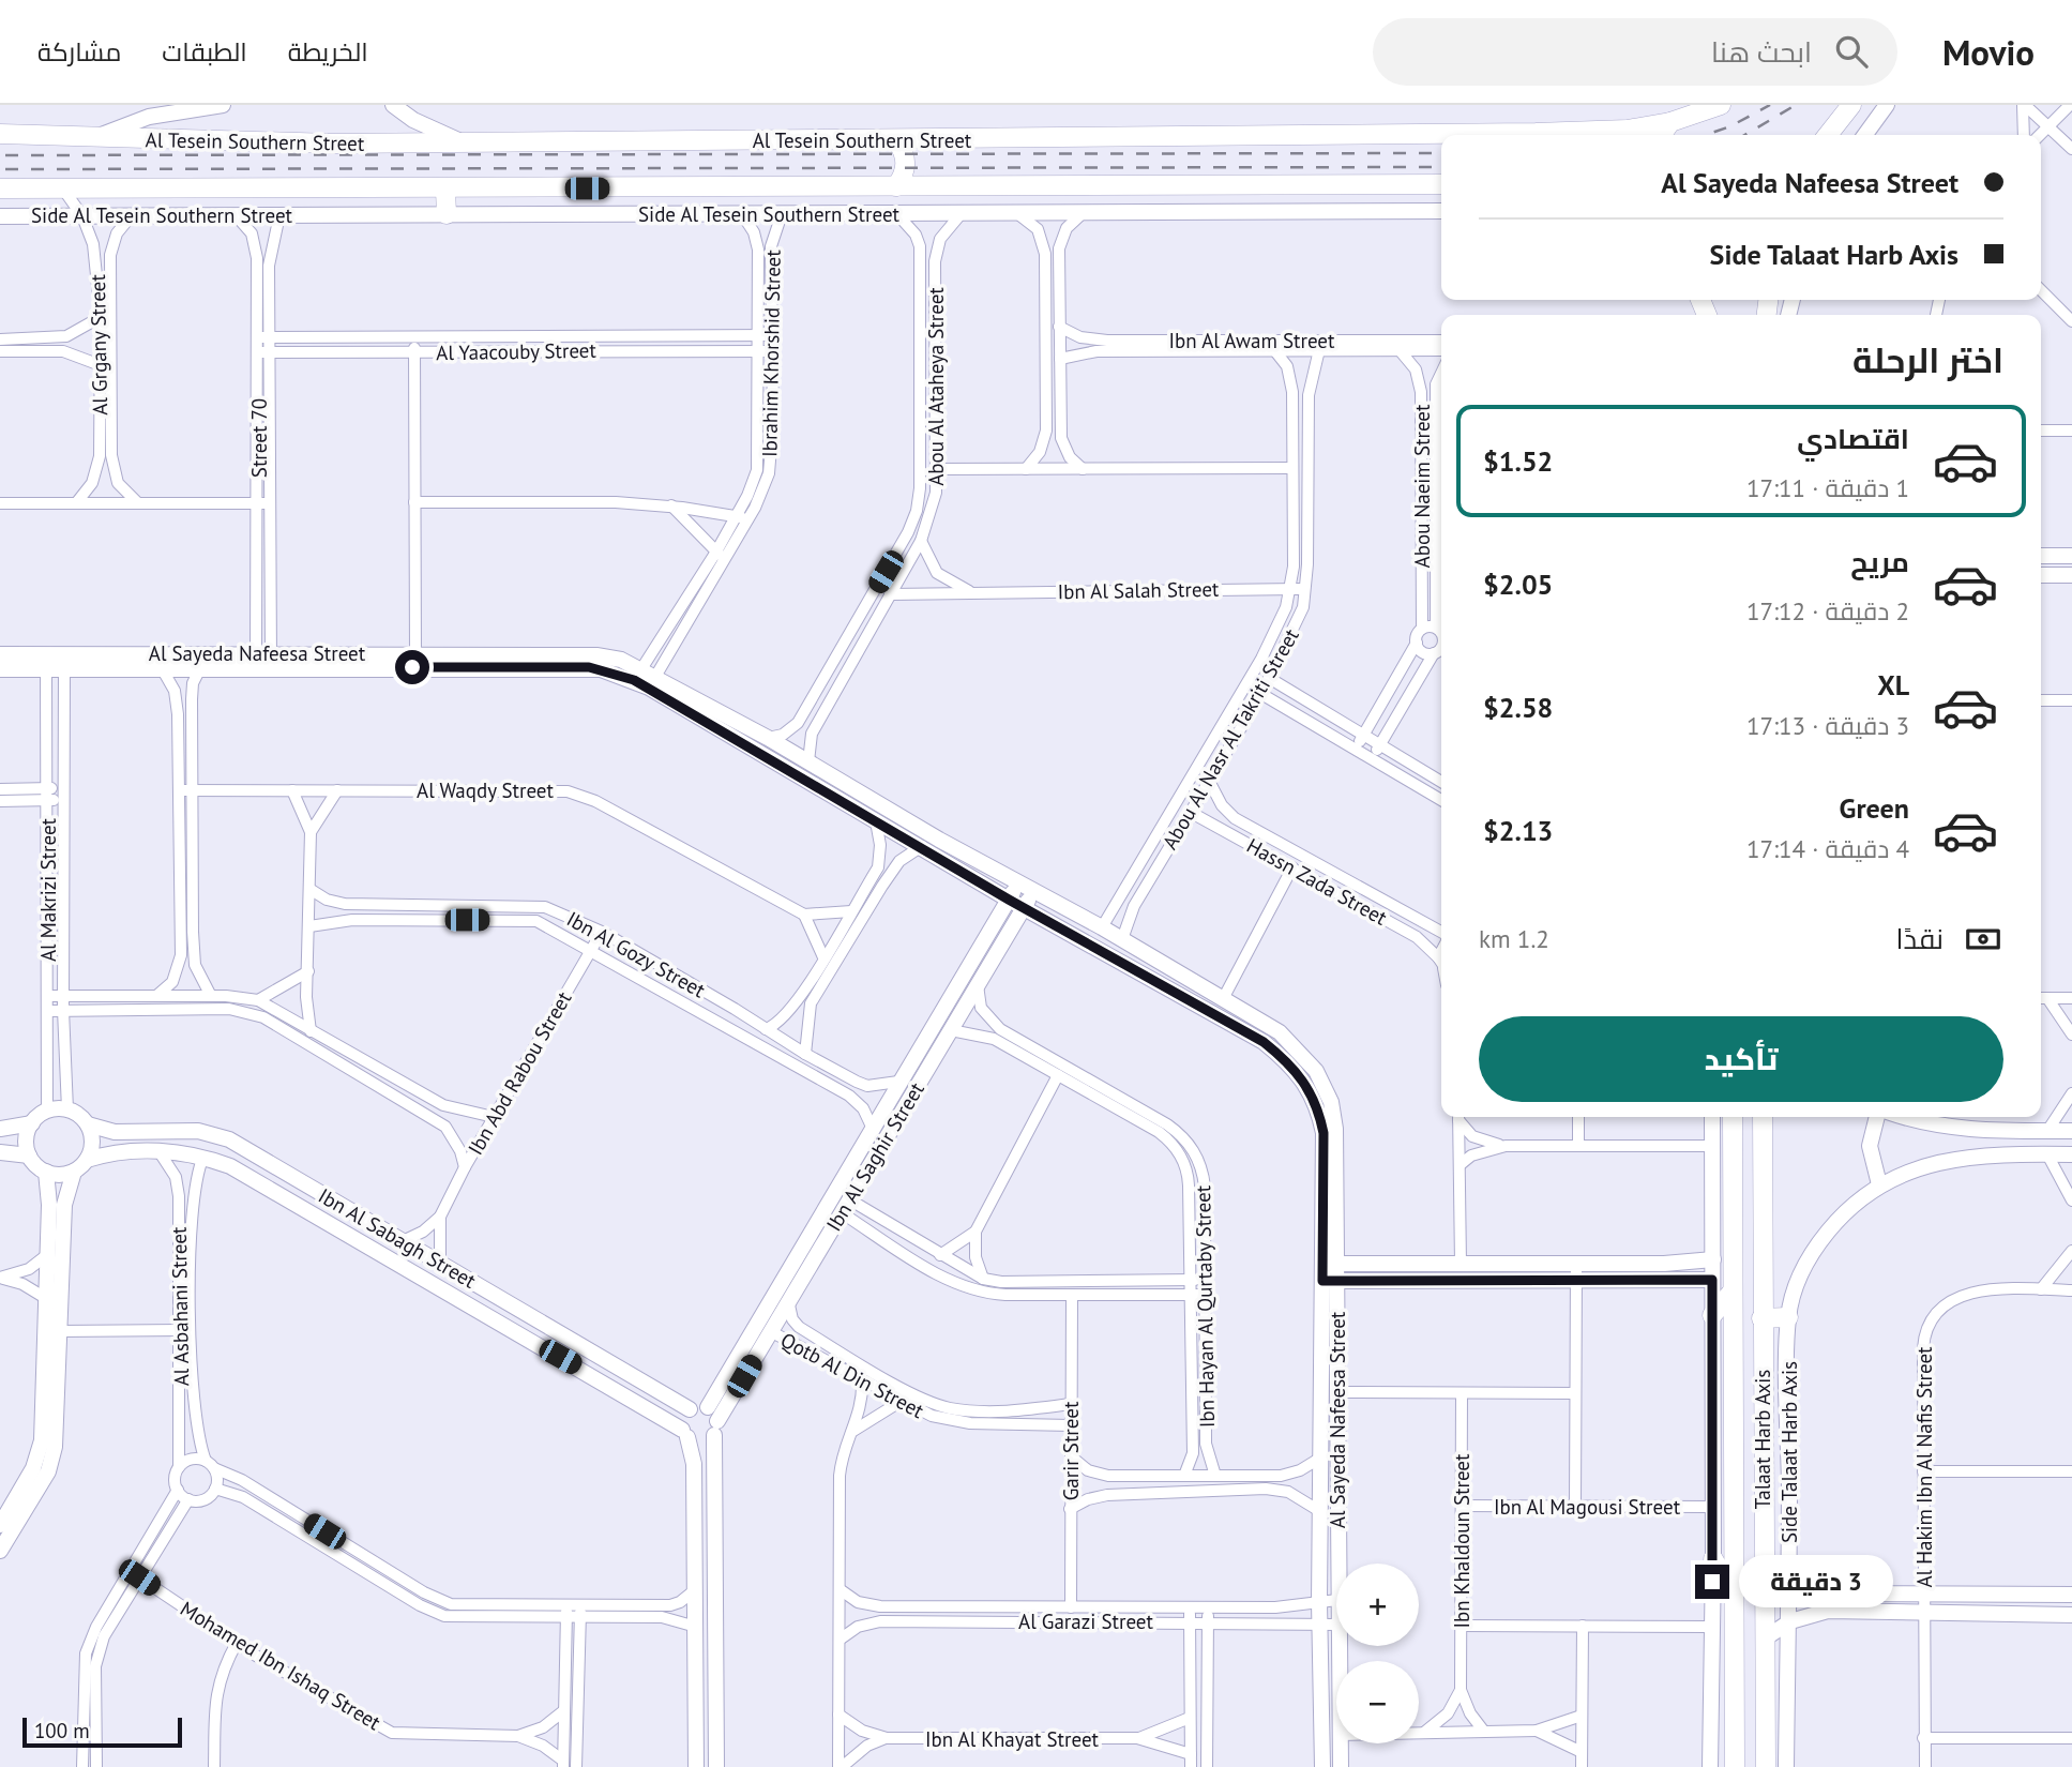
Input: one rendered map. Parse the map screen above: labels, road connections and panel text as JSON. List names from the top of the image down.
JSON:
{
  "streets": {
    "main road": ["Al Tesein Southern Street", "Talaat Harb Axis"],
    "street": [
      "Side Al Tesein Southern Street",
      "Ibn Al Awam Street",
      "Al Grgany Street",
      "Al Yaacouby Street",
      "Ibrahim Khorshid Street",
      "Abou Al Ataheya Street",
      "Street 70",
      "Abou Naeim Street",
      "Ibn Al Salah Street",
      "Al Sayeda Nafeesa Street",
      "Abou Al Nasr Al Takriti Street",
      "Al Waqdy Street",
      "Hassn Zada Street",
      "Al Makrizi Street",
      "Ibn Al Gozy Street",
      "Ibn Abd Rabou Street",
      "Ibn Al Saghir Street",
      "Ibn Al Sabagh Street",
      "Al Asbahani Street",
      "Ibn Hayan Al Qurtaby Street",
      "Qotb Al Din Street",
      "Garir Street",
      "Side Talaat Harb Axis",
      "Al Hakim Ibn Al Nafis Street",
      "Ibn Al Magousi Street",
      "Ibn Khaldoun Street",
      "Al Garazi Street",
      "Mohamed Ibn Ishaq Street",
      "Ibn Al Khayat Street"
    ]
  },
  "crossings": [
    ["Side Al Tesein Southern Street", "Al Grgany Street"],
    ["Side Al Tesein Southern Street", "Ibrahim Khorshid Street"],
    ["Side Al Tesein Southern Street", "Abou Al Ataheya Street"],
    ["Side Al Tesein Southern Street", "Street 70"],
    ["Ibn Al Awam Street", "Abou Naeim Street"],
    ["Ibn Al Awam Street", "Abou Al Nasr Al Takriti Street"],
    ["Al Yaacouby Street", "Ibrahim Khorshid Street"],
    ["Al Yaacouby Street", "Street 70"],
    ["Ibrahim Khorshid Street", "Al Sayeda Nafeesa Street"],
    ["Abou Al Ataheya Street", "Ibn Al Salah Street"],
    ["Abou Al Ataheya Street", "Al Sayeda Nafeesa Street"],
    ["Street 70", "Al Sayeda Nafeesa Street"],
    ["Ibn Al Salah Street", "Abou Al Nasr Al Takriti Street"],
    ["Al Sayeda Nafeesa Street", "Abou Al Nasr Al Takriti Street"],
    ["Al Sayeda Nafeesa Street", "Al Makrizi Street"],
    ["Al Sayeda Nafeesa Street", "Ibn Al Saghir Street"],
    ["Al Sayeda Nafeesa Street", "Al Garazi Street"],
    ["Abou Al Nasr Al Takriti Street", "Hassn Zada Street"],
    ["Al Makrizi Street", "Ibn Al Sabagh Street"],
    ["Ibn Al Gozy Street", "Ibn Abd Rabou Street"],
    ["Ibn Al Gozy Street", "Ibn Al Saghir Street"],
    ["Ibn Abd Rabou Street", "Ibn Al Sabagh Street"],
    ["Ibn Al Saghir Street", "Ibn Al Sabagh Street"],
    ["Ibn Al Saghir Street", "Ibn Hayan Al Qurtaby Street"],
    ["Ibn Al Saghir Street", "Qotb Al Din Street"],
    ["Ibn Al Sabagh Street", "Al Asbahani Street"],
    ["Qotb Al Din Street", "Garir Street"],
    ["Garir Street", "Al Garazi Street"],
    ["Ibn Al Magousi Street", "Ibn Khaldoun Street"]
  ],
  "scale_bar": "100 m",
  "page": {
    "header": "Movio",
    "search": "ابحث هنا",
    "nav": ["الخريطة", "الطبقات", "مشاركة"],
    "banner": ["Al Sayeda Nafeesa Street", "Side Talaat Harb Axis"],
    "heading": "اختر الرحلة",
    "list": [
      {
        "name": "اقتصادي",
        "note": "1 دقيقة · 17:11",
        "value": "$1.52"
      },
      {
        "name": "مريح",
        "note": "2 دقيقة · 17:12",
        "value": "$2.05"
      },
      {
        "name": "XL",
        "note": "3 دقيقة · 17:13",
        "value": "$2.58"
      },
      {
        "name": "Green",
        "note": "4 دقيقة · 17:14",
        "value": "$2.13"
      }
    ],
    "pay": ["نقدًا", "1.2 km"],
    "buttons": "تأكيد",
    "bubble": "3 دقيقة",
    "map_buttons": ["+", "−"],
    "scale": "100 m"
  }
}
